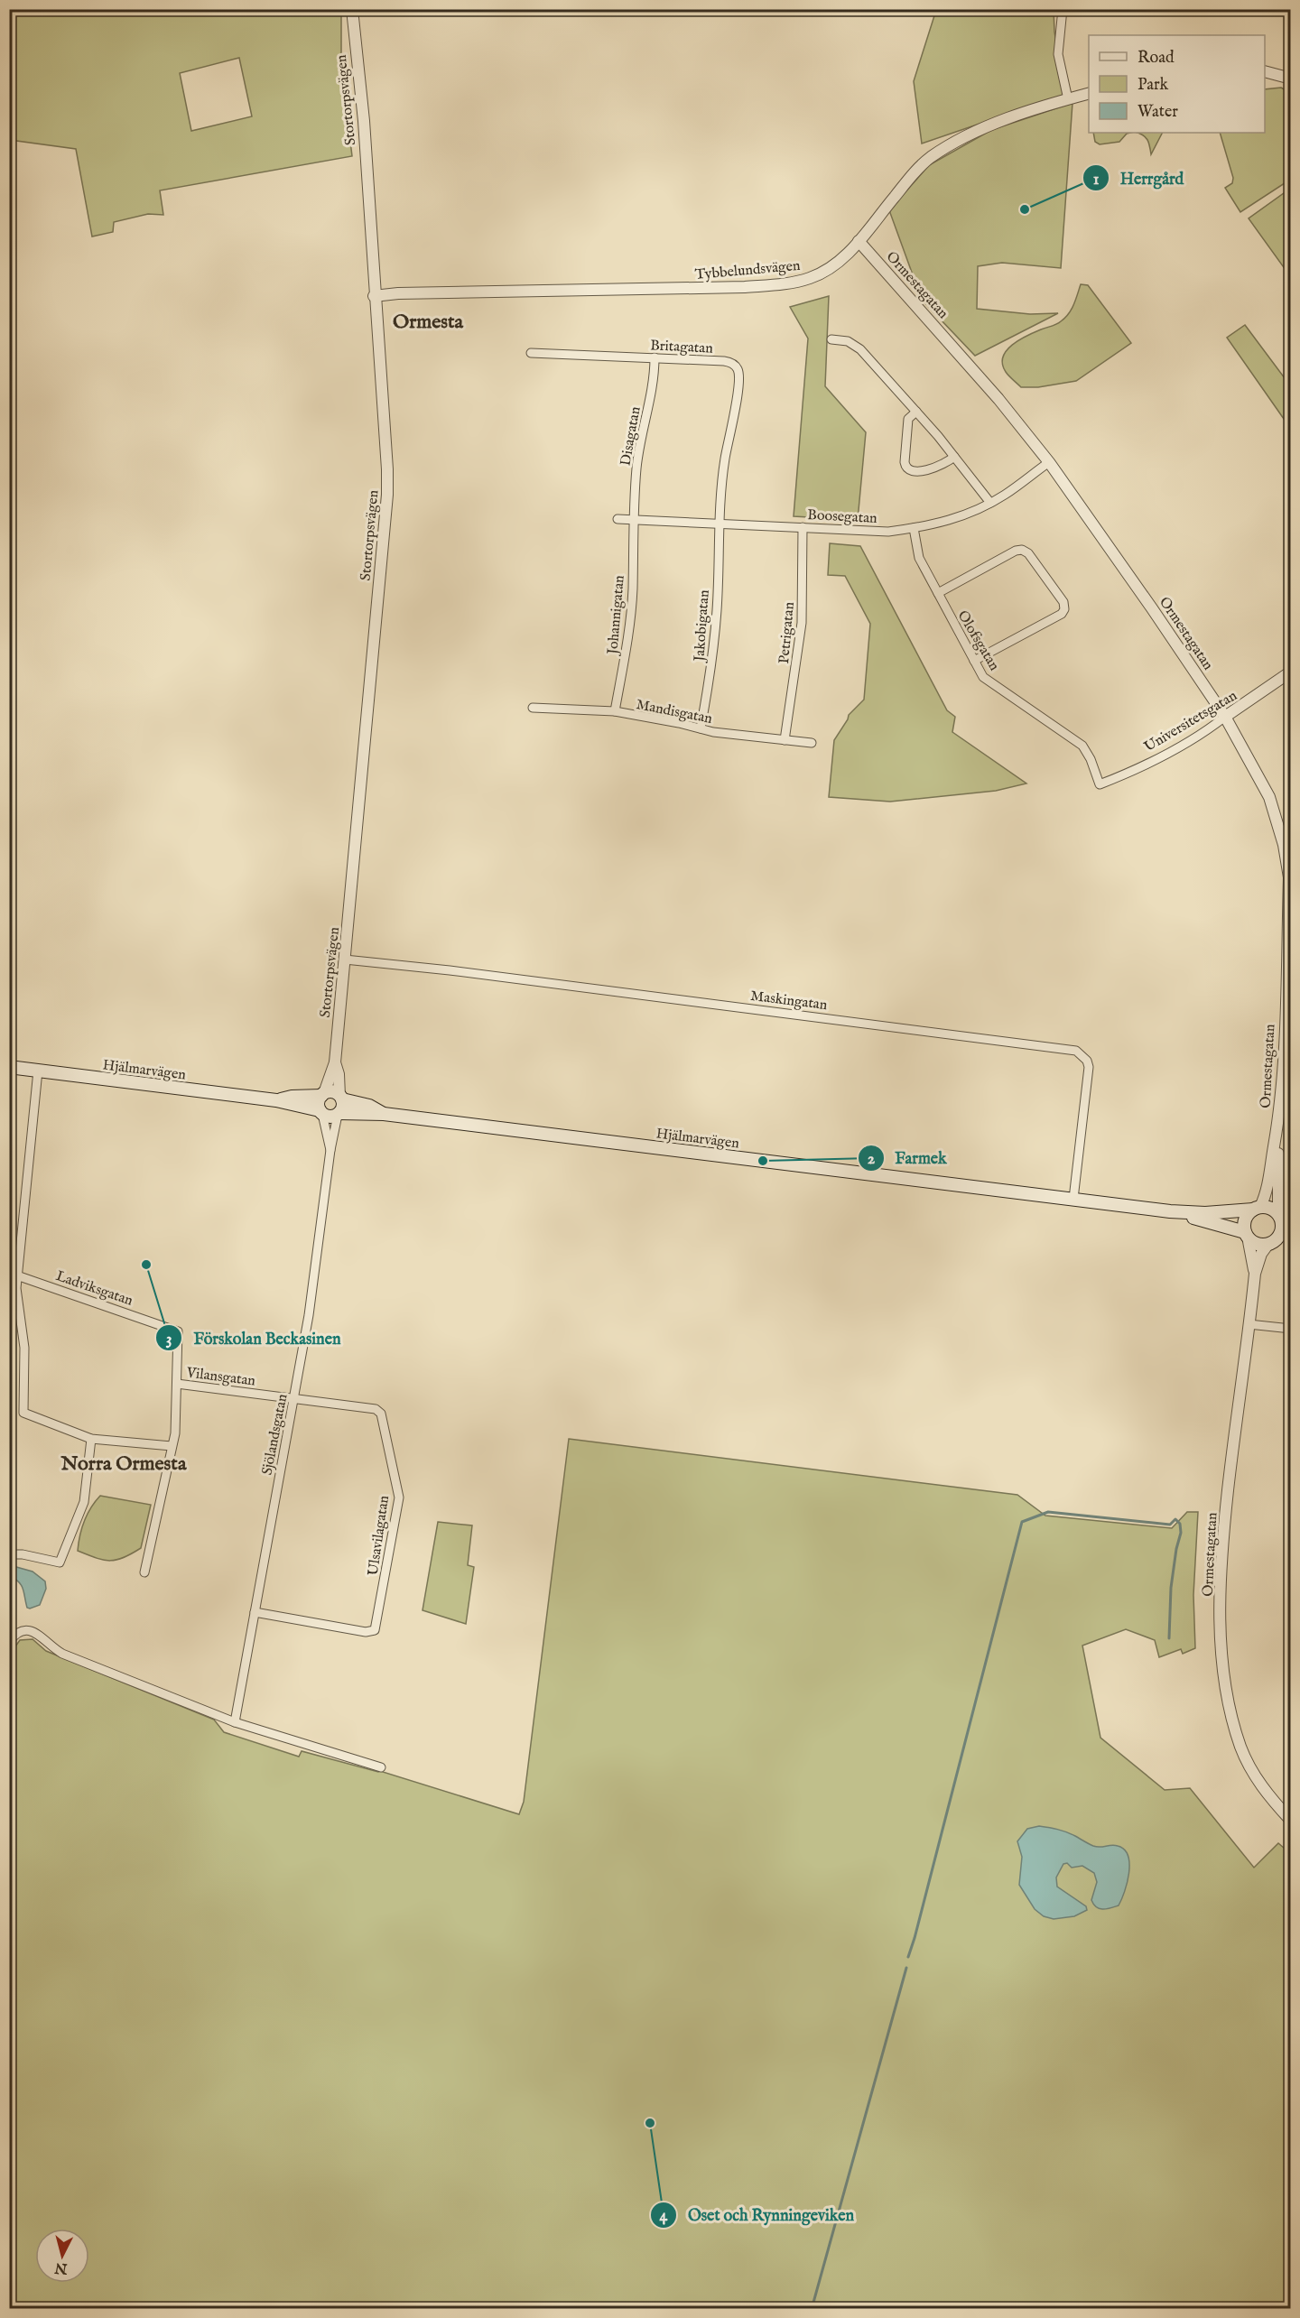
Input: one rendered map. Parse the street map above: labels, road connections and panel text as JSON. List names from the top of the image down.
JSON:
{
  "streets": {
    "main road": ["Hjälmarvägen"],
    "street": [
      "Stortorpsvägen",
      "Tybbelundsvägen",
      "Ormestagatan",
      "Britagatan",
      "Disagatan",
      "Boosegatan",
      "Johannigatan",
      "Jakobigatan",
      "Petrigatan",
      "Olofsgatan",
      "Mandisgatan",
      "Universitetsgatan",
      "Maskingatan",
      "Ladviksgatan",
      "Vilansgatan",
      "Sjölandsgatan",
      "Ulsavilagatan"
    ]
  },
  "crossings": [
    ["Stortorpsvägen", "Tybbelundsvägen"],
    ["Stortorpsvägen", "Maskingatan"],
    ["Stortorpsvägen", "Hjälmarvägen"],
    ["Stortorpsvägen", "Sjölandsgatan"],
    ["Tybbelundsvägen", "Ormestagatan"],
    ["Ormestagatan", "Boosegatan"],
    ["Ormestagatan", "Universitetsgatan"],
    ["Ormestagatan", "Hjälmarvägen"],
    ["Britagatan", "Disagatan"],
    ["Britagatan", "Boosegatan"],
    ["Britagatan", "Jakobigatan"],
    ["Disagatan", "Boosegatan"],
    ["Disagatan", "Johannigatan"],
    ["Boosegatan", "Johannigatan"],
    ["Boosegatan", "Jakobigatan"],
    ["Boosegatan", "Petrigatan"],
    ["Boosegatan", "Olofsgatan"],
    ["Johannigatan", "Mandisgatan"],
    ["Jakobigatan", "Mandisgatan"],
    ["Petrigatan", "Mandisgatan"],
    ["Olofsgatan", "Universitetsgatan"],
    ["Maskingatan", "Hjälmarvägen"],
    ["Hjälmarvägen", "Sjölandsgatan"],
    ["Ladviksgatan", "Vilansgatan"],
    ["Vilansgatan", "Sjölandsgatan"],
    ["Vilansgatan", "Ulsavilagatan"],
    ["Sjölandsgatan", "Ulsavilagatan"]
  ],
  "districts": ["Ormesta", "Norra Ormesta"],
  "places": [
    "Herrgård",
    "Farmek",
    "Förskolan Beckasinen",
    "Oset och Rynningeviken"
  ],
  "legend": ["Road", "Park", "Water"],
  "north": "bottom"
}
